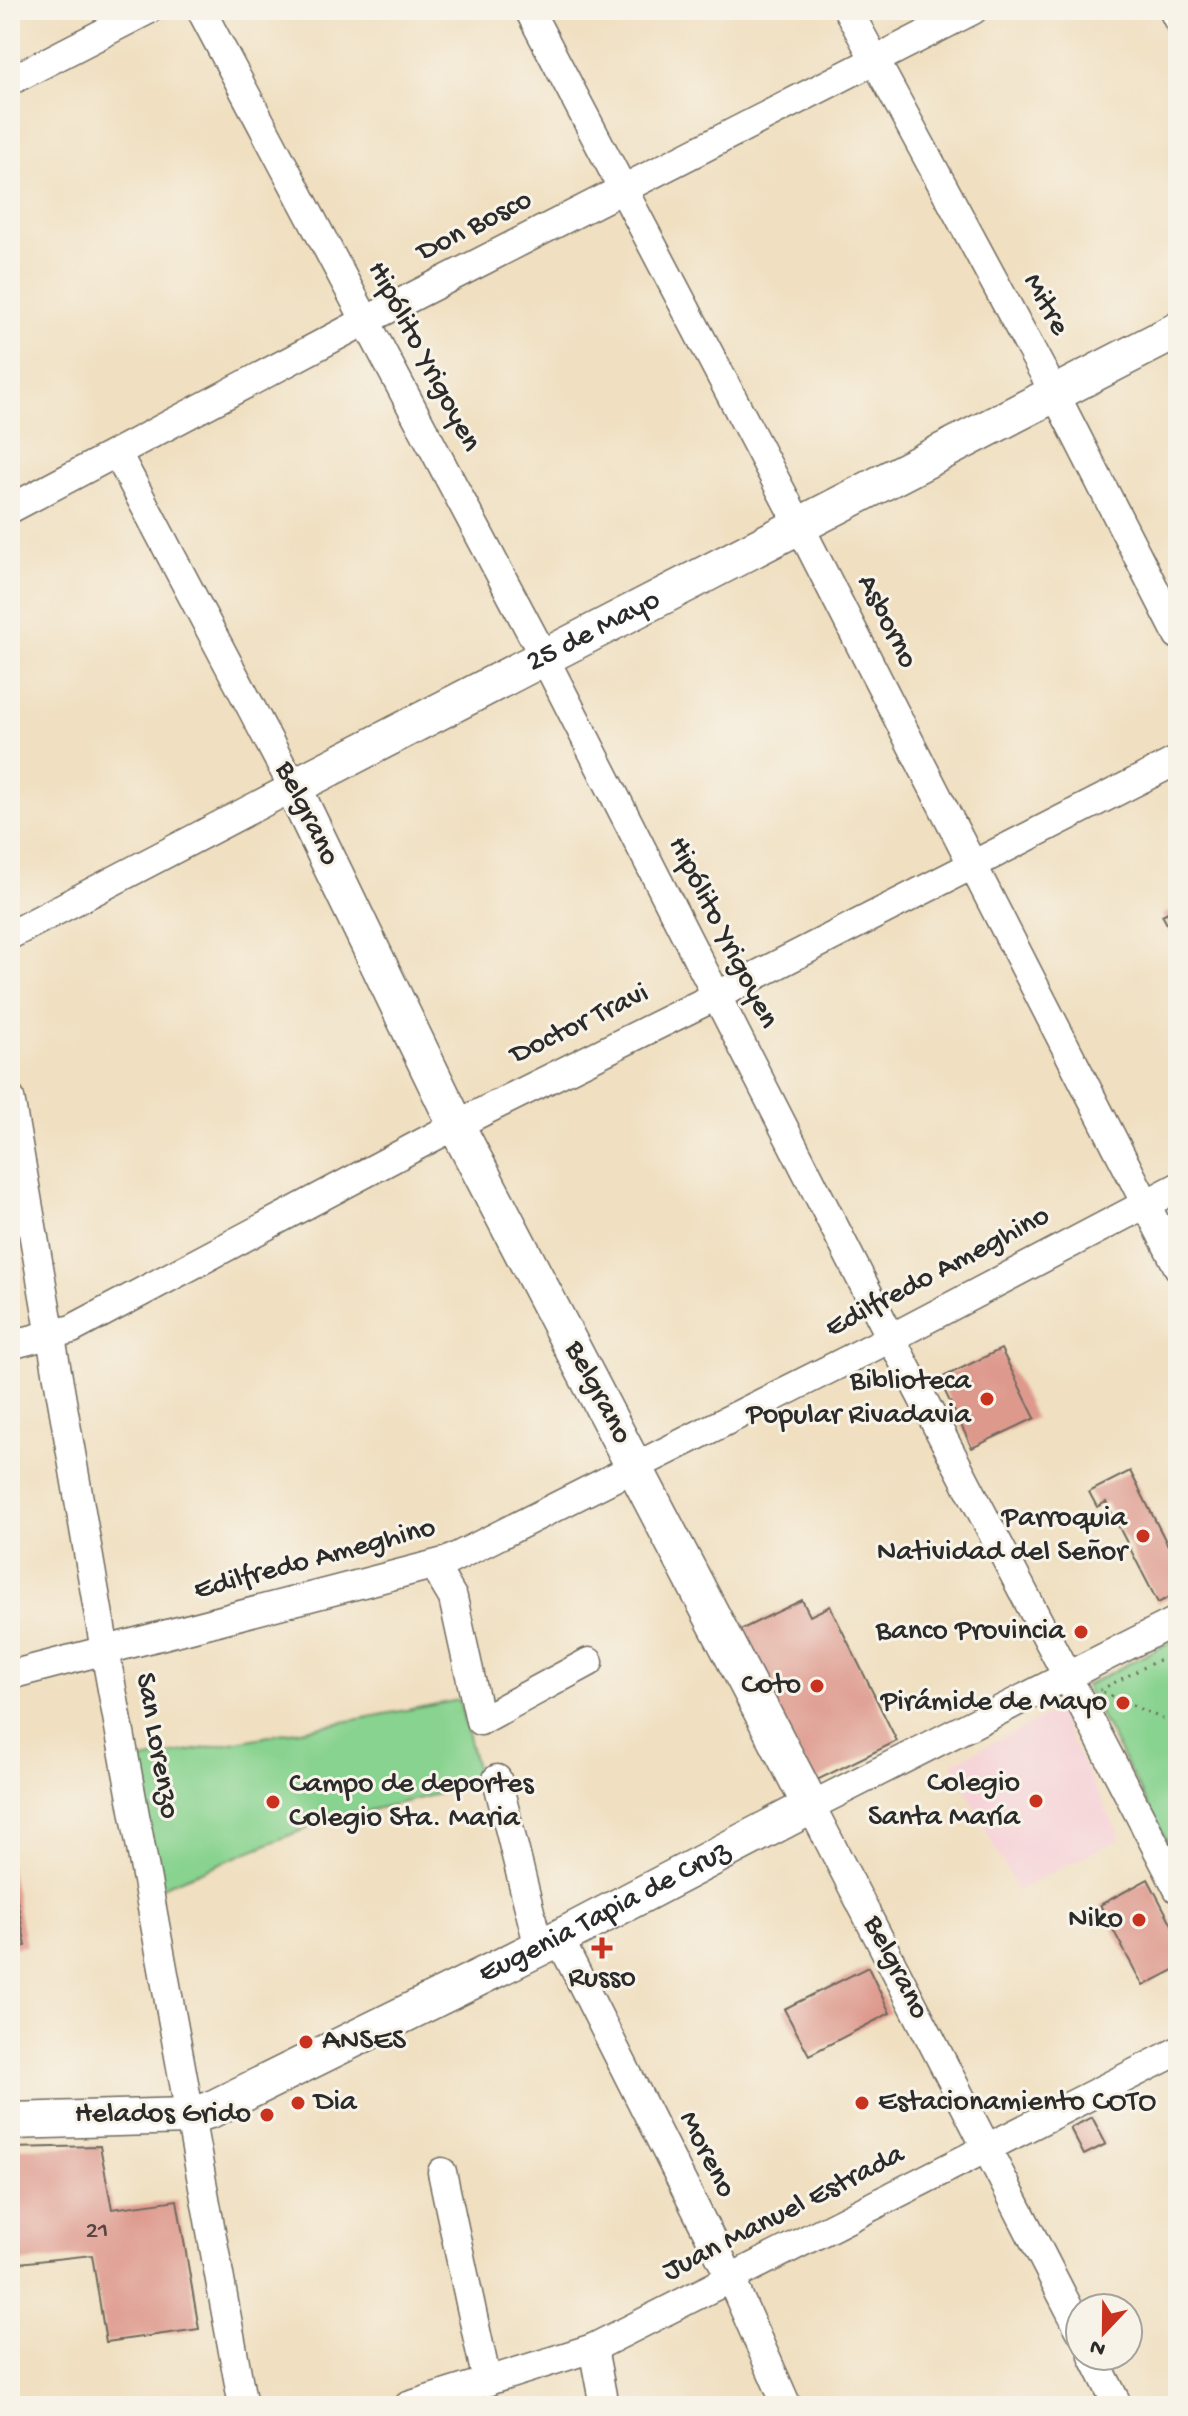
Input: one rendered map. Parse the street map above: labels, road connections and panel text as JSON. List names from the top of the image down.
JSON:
{
  "streets": {
    "main road": ["25 de Mayo", "Belgrano", "Eugenia Tapia de Cruz"],
    "street": [
      "Don Bosco",
      "Mitre",
      "Hipólito Yrigoyen",
      "Asborno",
      "Doctor Travi",
      "Edilfredo Ameghino",
      "San Lorenzo",
      "Moreno",
      "Juan Manuel Estrada"
    ]
  },
  "crossings": [
    ["Don Bosco", "Mitre"],
    ["Don Bosco", "Hipólito Yrigoyen"],
    ["Don Bosco", "Asborno"],
    ["Don Bosco", "Belgrano"],
    ["Mitre", "25 de Mayo"],
    ["Hipólito Yrigoyen", "25 de Mayo"],
    ["Hipólito Yrigoyen", "Doctor Travi"],
    ["Hipólito Yrigoyen", "Edilfredo Ameghino"],
    ["Hipólito Yrigoyen", "Eugenia Tapia de Cruz"],
    ["Asborno", "25 de Mayo"],
    ["Asborno", "Doctor Travi"],
    ["Asborno", "Edilfredo Ameghino"],
    ["25 de Mayo", "Belgrano"],
    ["Belgrano", "Doctor Travi"],
    ["Belgrano", "Edilfredo Ameghino"],
    ["Belgrano", "Eugenia Tapia de Cruz"],
    ["Belgrano", "Juan Manuel Estrada"],
    ["Doctor Travi", "San Lorenzo"],
    ["Edilfredo Ameghino", "San Lorenzo"],
    ["San Lorenzo", "Eugenia Tapia de Cruz"],
    ["Eugenia Tapia de Cruz", "Moreno"],
    ["Moreno", "Juan Manuel Estrada"]
  ],
  "places": {
    "other": [
      "Biblioteca Popular Rivadavia",
      "Parroquia Natividad del Señor",
      "Banco Provincia",
      "Coto",
      "Pirámide de Mayo",
      "Colegio Santa María",
      "Campo de deportes Colegio Sta. Maria",
      "Niko",
      "ANSES",
      "Dia",
      "Estacionamiento COTO",
      "Helados Grido"
    ],
    "health": ["Russo"]
  },
  "house_numbers": ["21"],
  "north": "bottom"
}
